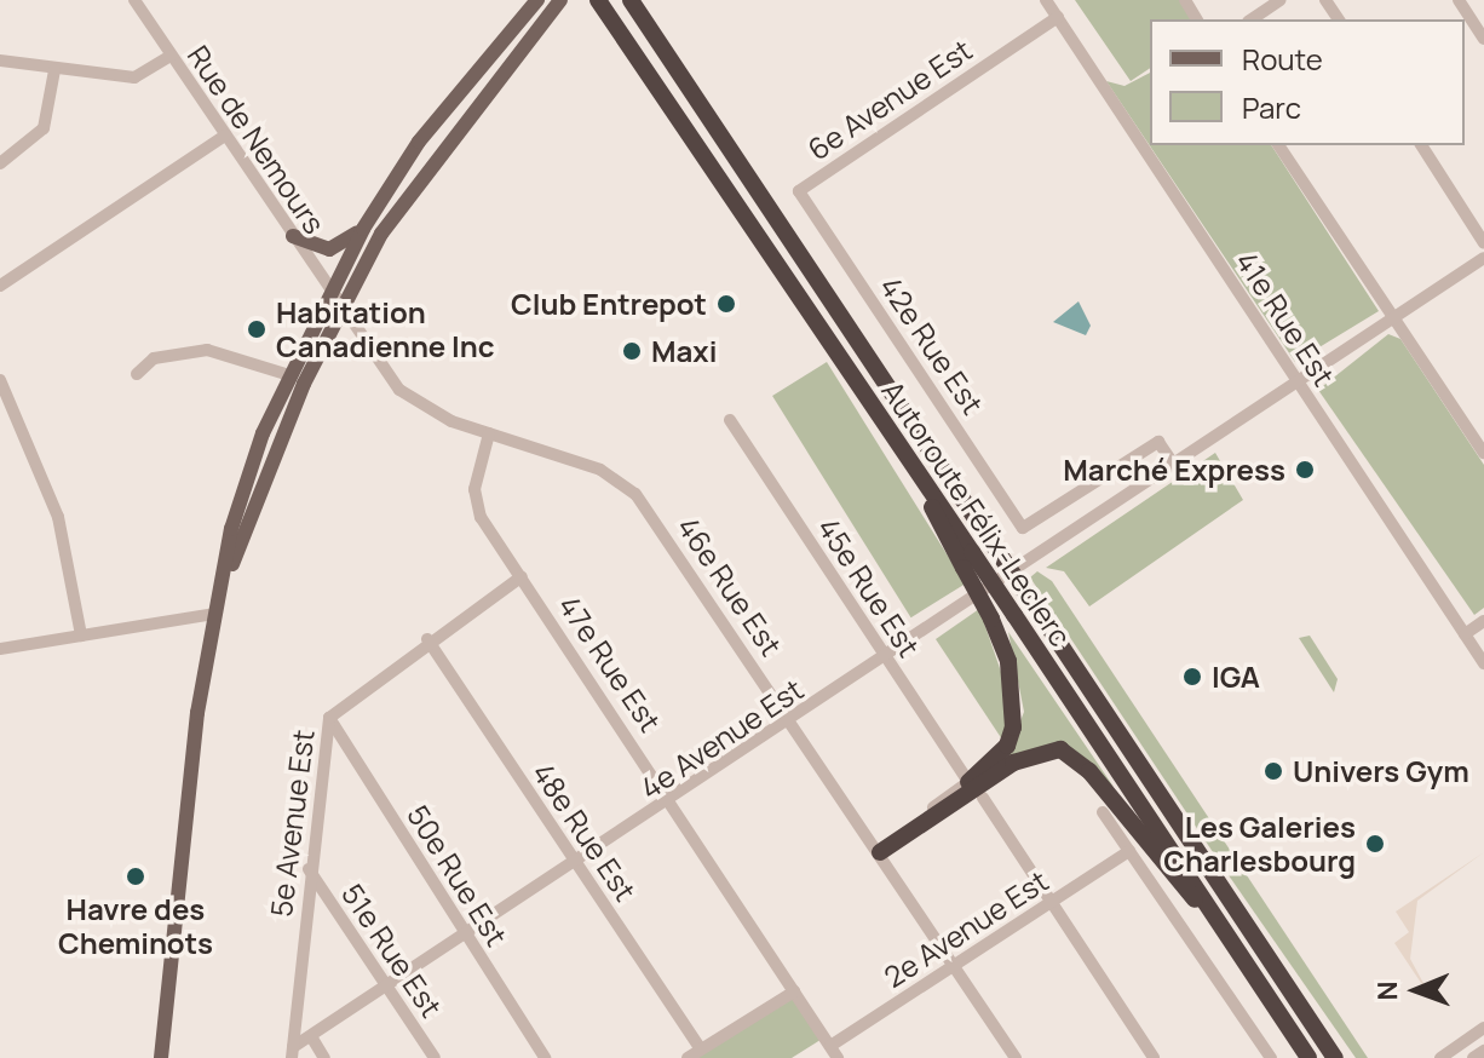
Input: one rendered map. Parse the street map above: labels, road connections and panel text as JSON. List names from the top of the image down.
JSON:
{
  "streets": {
    "highway": ["Autoroute Félix-Leclerc"],
    "street": [
      "6e Avenue Est",
      "Rue de Nemours",
      "41e Rue Est",
      "42e Rue Est",
      "46e Rue Est",
      "45e Rue Est",
      "47e Rue Est",
      "4e Avenue Est",
      "5e Avenue Est",
      "48e Rue Est",
      "50e Rue Est",
      "2e Avenue Est",
      "51e Rue Est"
    ]
  },
  "crossings": [
    ["6e Avenue Est", "41e Rue Est"],
    ["6e Avenue Est", "42e Rue Est"],
    ["Rue de Nemours", "46e Rue Est"],
    ["41e Rue Est", "4e Avenue Est"],
    ["42e Rue Est", "4e Avenue Est"],
    ["46e Rue Est", "47e Rue Est"],
    ["46e Rue Est", "4e Avenue Est"],
    ["46e Rue Est", "2e Avenue Est"],
    ["45e Rue Est", "4e Avenue Est"],
    ["47e Rue Est", "4e Avenue Est"],
    ["47e Rue Est", "5e Avenue Est"],
    ["47e Rue Est", "2e Avenue Est"],
    ["4e Avenue Est", "5e Avenue Est"],
    ["4e Avenue Est", "48e Rue Est"],
    ["4e Avenue Est", "50e Rue Est"],
    ["4e Avenue Est", "51e Rue Est"],
    ["5e Avenue Est", "48e Rue Est"],
    ["5e Avenue Est", "50e Rue Est"],
    ["5e Avenue Est", "51e Rue Est"]
  ],
  "places": [
    "Club Entrepot",
    "Habitation Canadienne Inc",
    "Maxi",
    "Marché Express",
    "IGA",
    "Univers Gym",
    "Les Galeries Charlesbourg",
    "Havre des Cheminots"
  ],
  "legend": ["Route", "Parc"],
  "north": "left"
}
